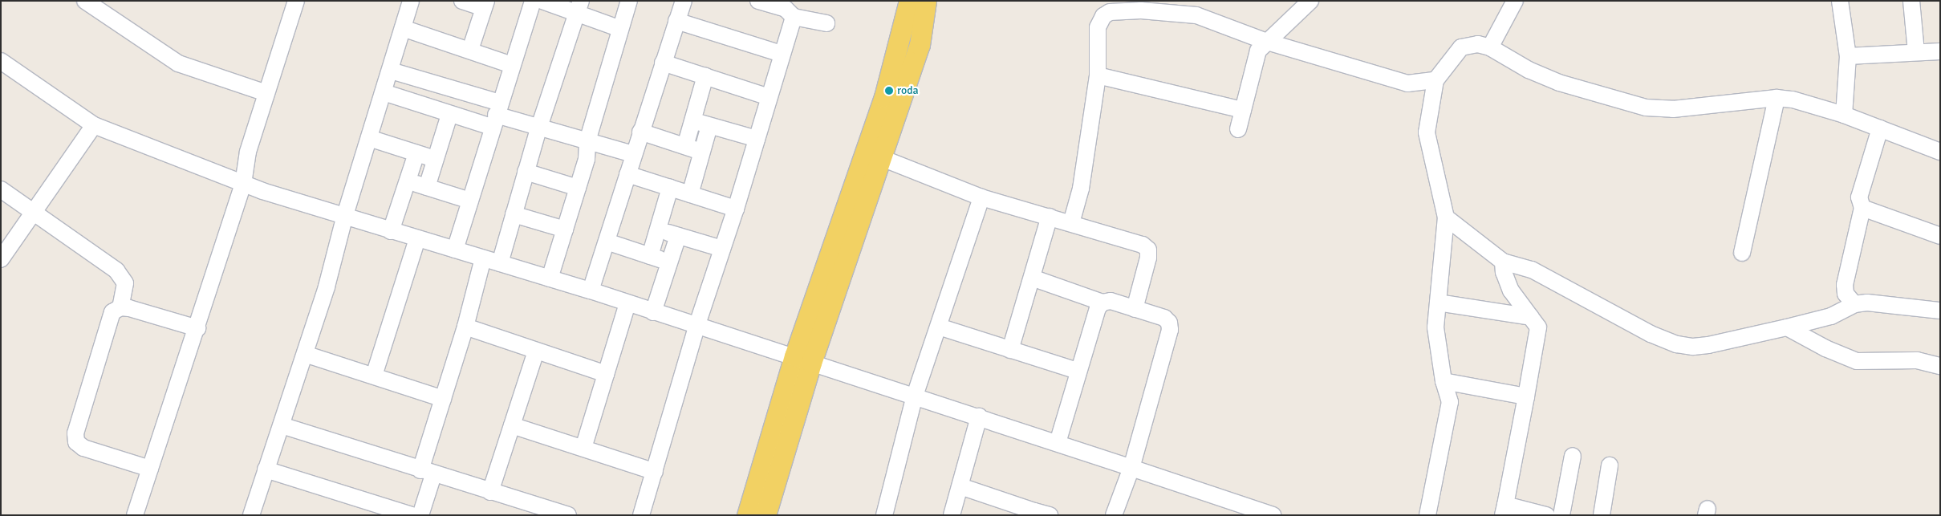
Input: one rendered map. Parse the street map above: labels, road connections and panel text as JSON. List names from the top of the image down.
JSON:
{
  "places": ["roda"]
}
